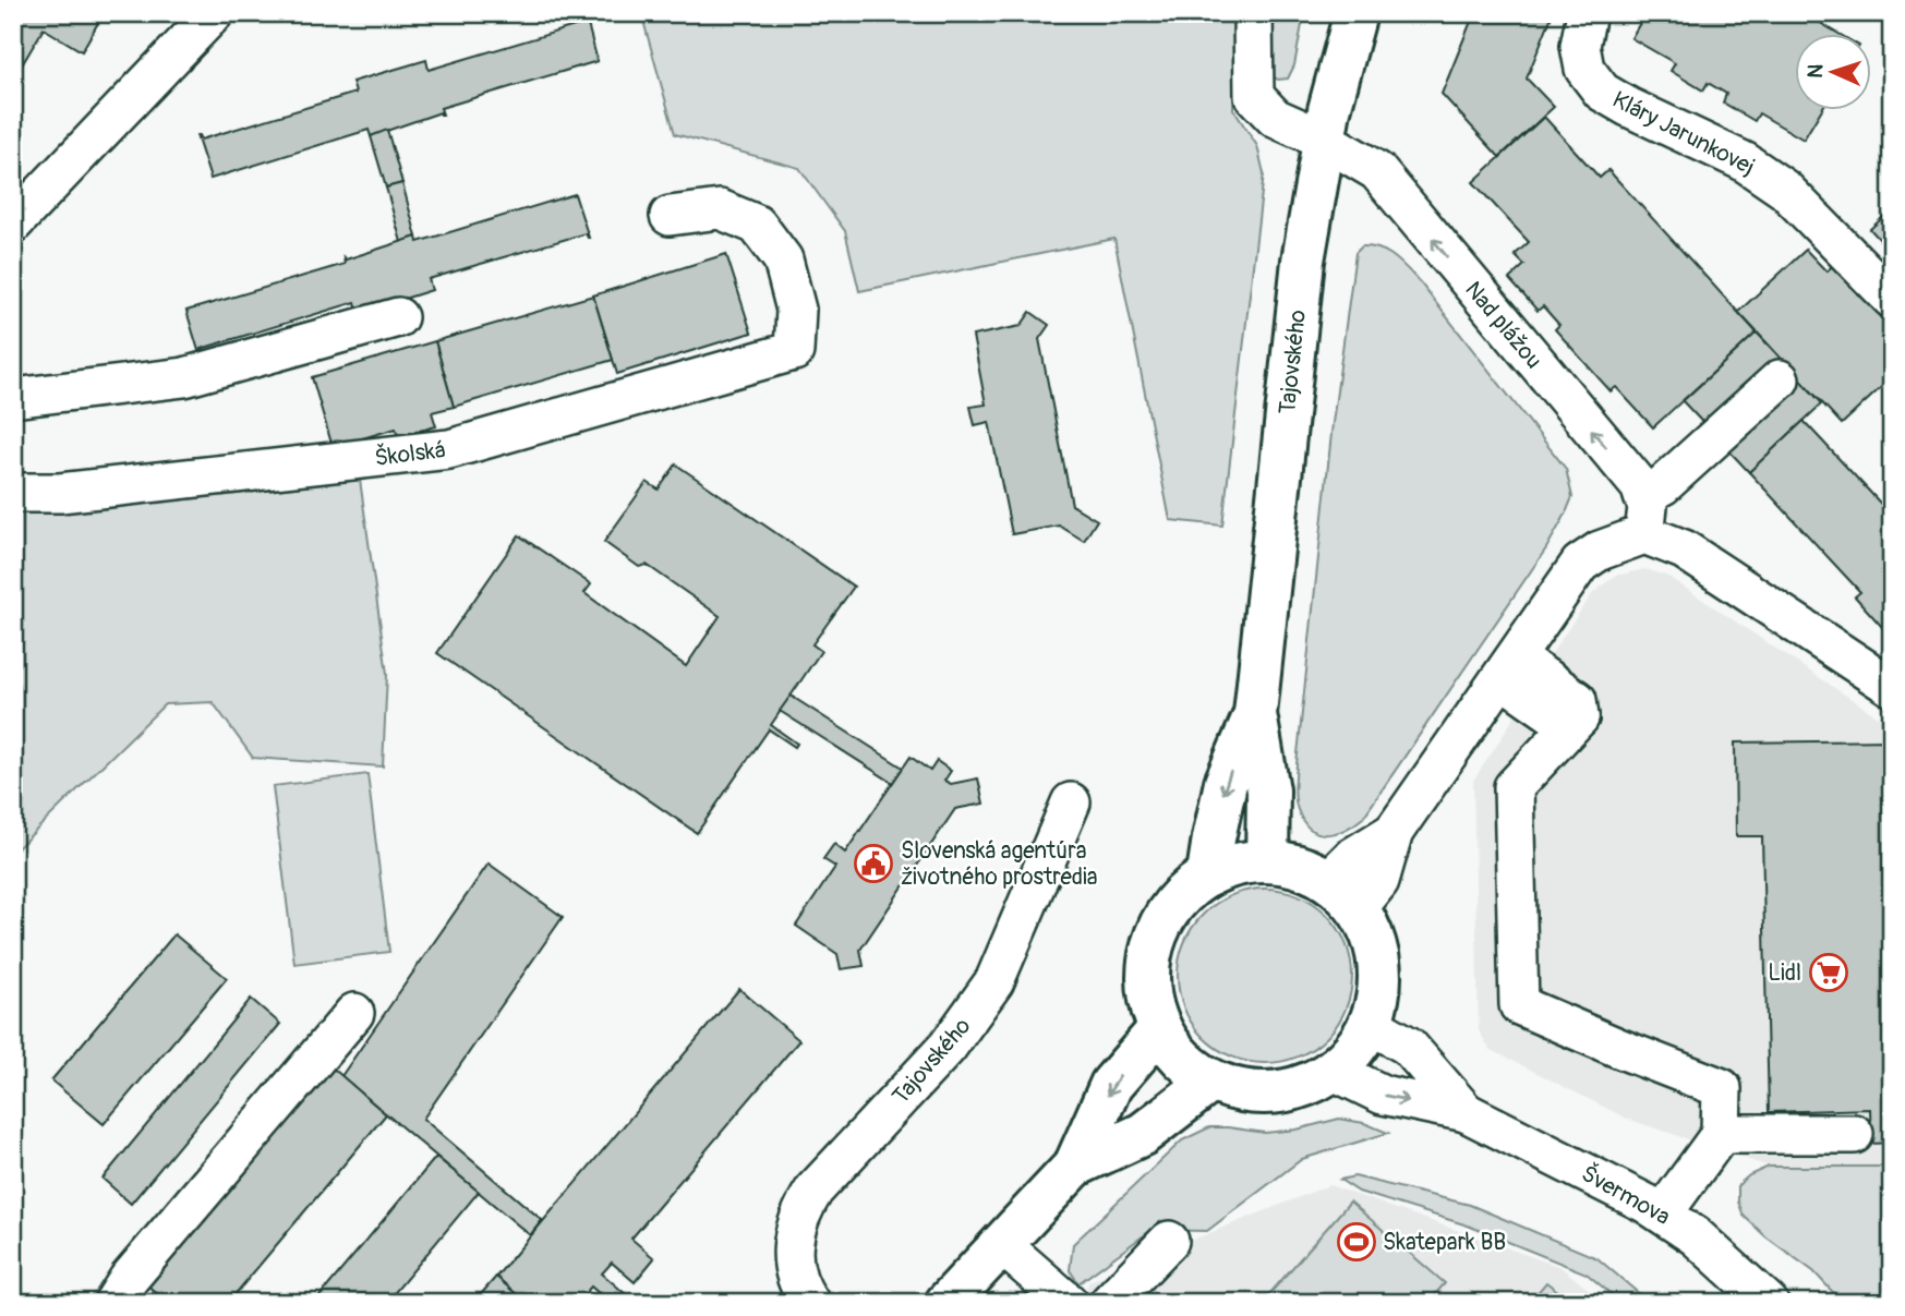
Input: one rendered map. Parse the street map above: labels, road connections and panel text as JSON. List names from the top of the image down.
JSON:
{
  "streets": {
    "main road": ["Tajovského"],
    "street": [
      "Kláry Jarunkovej",
      "Nad plážou",
      "Školská",
      "Švermova"
    ]
  },
  "crossings": [
    ["Nad plážou", "Tajovského"],
    ["Tajovského", "Švermova"]
  ],
  "one_way": ["Nad plážou"],
  "places": {
    "public building": ["Slovenská agentúra životného prostredia"],
    "supermarket": ["Lidl"],
    "sports": ["Skatepark BB"]
  },
  "north": "left"
}
